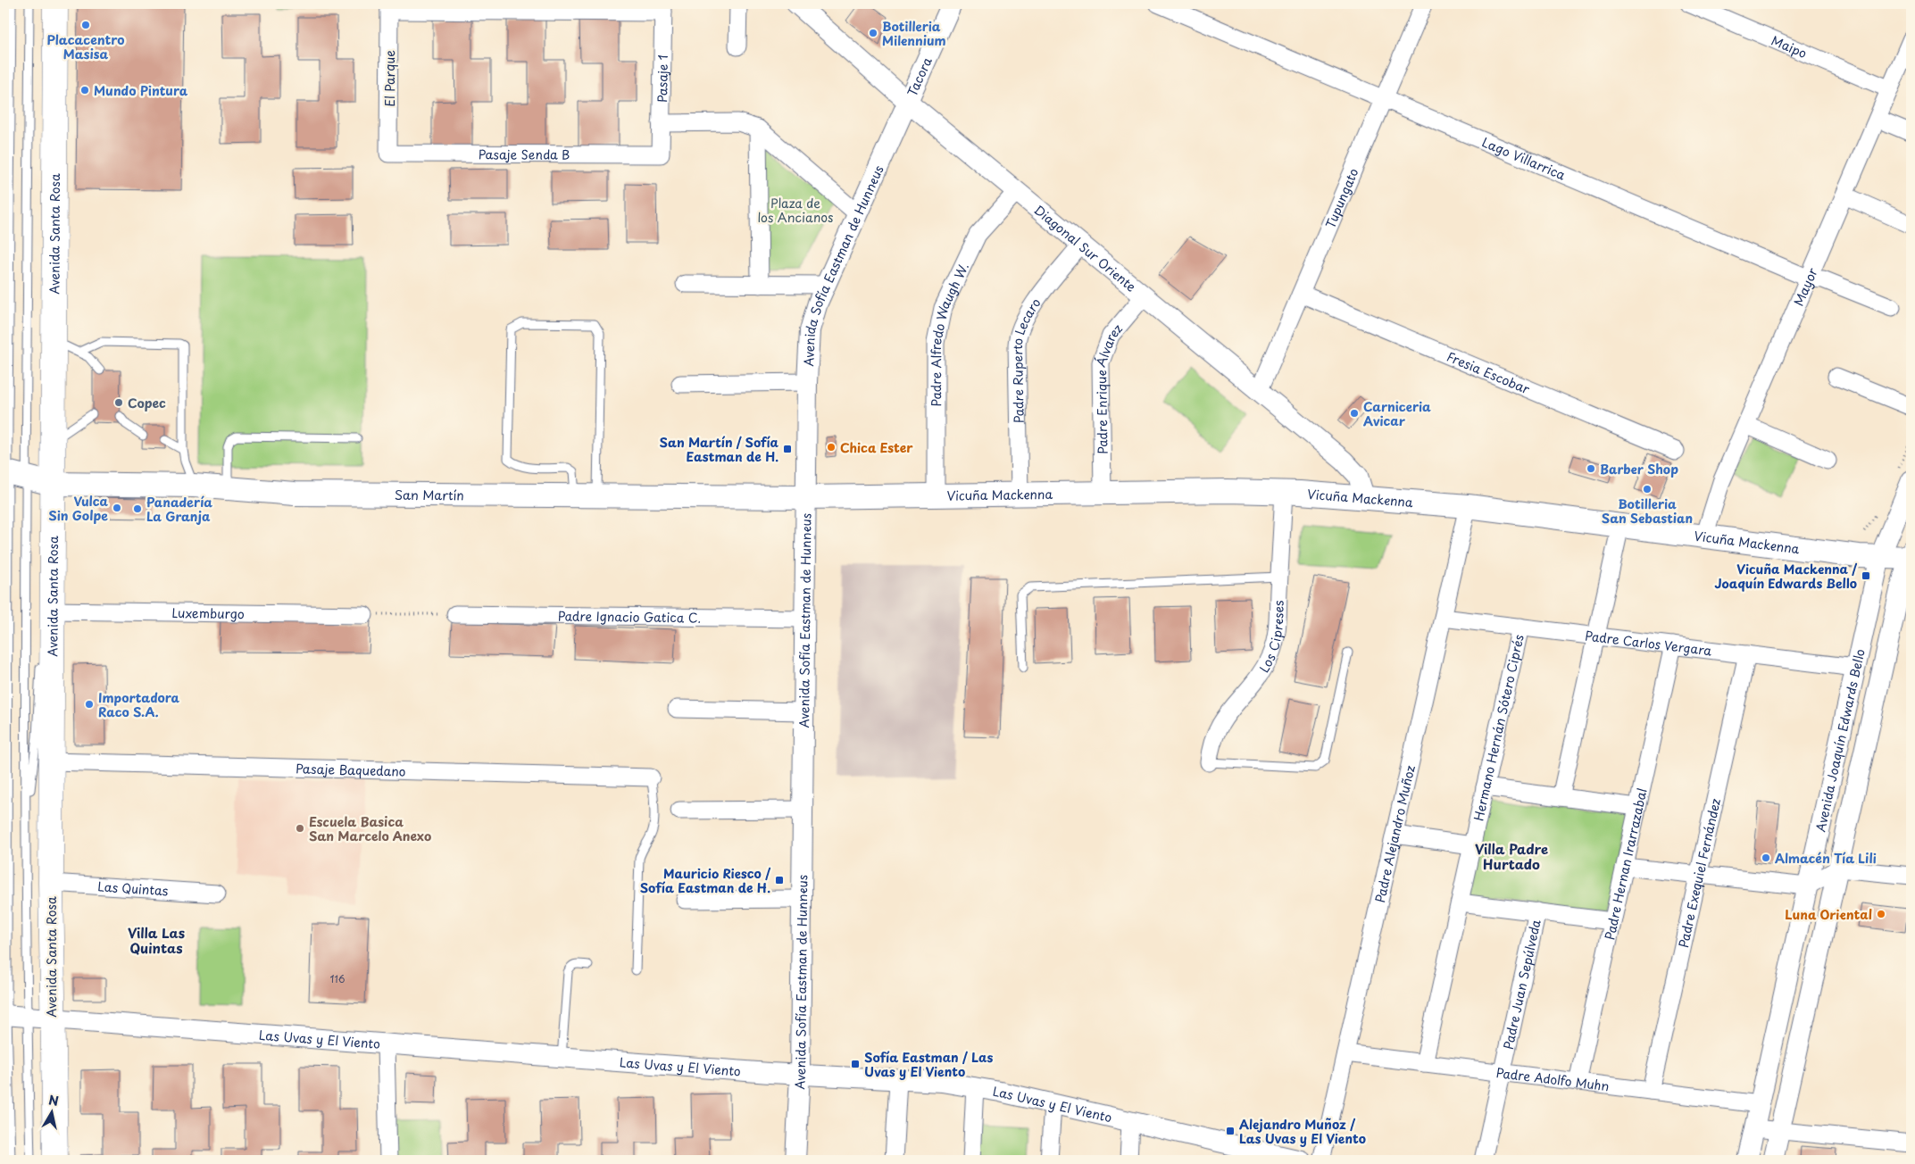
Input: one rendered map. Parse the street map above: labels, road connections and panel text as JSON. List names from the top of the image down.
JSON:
{
  "streets": {
    "main road": ["Avenida Santa Rosa", "San Martín", "Vicuña Mackenna"],
    "street": [
      "Maipo",
      "Tacora",
      "El Parque",
      "Pasaje 1",
      "Pasaje Senda B",
      "Lago Villarrica",
      "Tupungato",
      "Diagonal Sur Oriente",
      "Avenida Sofía Eastman de Hunneus",
      "Mayor",
      "Padre Alfredo Waugh W.",
      "Padre Ruperto Lecaro",
      "Fresia Escobar",
      "Padre Enrique Álvarez",
      "Luxemburgo",
      "Padre Ignacio Gatica C.",
      "Los Cipreses",
      "Padre Carlos Vergara",
      "Hermano Hernán Sótero Ciprés",
      "Avenida Joaquín Edwards Bello",
      "Pasaje Baquedano",
      "Padre Alejandro Muñoz",
      "Padre Hernan Irarrazabal",
      "Padre Exequiel Fernández",
      "Las Quintas",
      "Padre Juan Sepúlveda",
      "Las Uvas y El Viento",
      "Padre Adolfo Muhn"
    ]
  },
  "crossings": [
    ["Maipo", "Mayor"],
    ["Tacora", "Diagonal Sur Oriente"],
    ["Tacora", "Avenida Sofía Eastman de Hunneus"],
    ["El Parque", "Pasaje Senda B"],
    ["Pasaje 1", "Pasaje Senda B"],
    ["Lago Villarrica", "Tupungato"],
    ["Lago Villarrica", "Mayor"],
    ["Tupungato", "Diagonal Sur Oriente"],
    ["Tupungato", "Fresia Escobar"],
    ["Avenida Santa Rosa", "San Martín"],
    ["Avenida Santa Rosa", "Luxemburgo"],
    ["Avenida Santa Rosa", "Pasaje Baquedano"],
    ["Avenida Santa Rosa", "Las Quintas"],
    ["Avenida Santa Rosa", "Las Uvas y El Viento"],
    ["Diagonal Sur Oriente", "Avenida Sofía Eastman de Hunneus"],
    ["Diagonal Sur Oriente", "Padre Alfredo Waugh W."],
    ["Diagonal Sur Oriente", "Padre Ruperto Lecaro"],
    ["Diagonal Sur Oriente", "Padre Enrique Álvarez"],
    ["Diagonal Sur Oriente", "Vicuña Mackenna"],
    ["Avenida Sofía Eastman de Hunneus", "San Martín"],
    ["Avenida Sofía Eastman de Hunneus", "Vicuña Mackenna"],
    ["Avenida Sofía Eastman de Hunneus", "Padre Ignacio Gatica C."],
    ["Avenida Sofía Eastman de Hunneus", "Las Uvas y El Viento"],
    ["Mayor", "Vicuña Mackenna"],
    ["Padre Alfredo Waugh W.", "Vicuña Mackenna"],
    ["Padre Ruperto Lecaro", "Vicuña Mackenna"],
    ["Padre Enrique Álvarez", "Vicuña Mackenna"],
    ["San Martín", "Vicuña Mackenna"],
    ["Vicuña Mackenna", "Los Cipreses"],
    ["Vicuña Mackenna", "Avenida Joaquín Edwards Bello"],
    ["Vicuña Mackenna", "Padre Alejandro Muñoz"],
    ["Padre Carlos Vergara", "Hermano Hernán Sótero Ciprés"],
    ["Padre Carlos Vergara", "Avenida Joaquín Edwards Bello"],
    ["Padre Carlos Vergara", "Padre Alejandro Muñoz"],
    ["Padre Carlos Vergara", "Padre Hernan Irarrazabal"],
    ["Padre Carlos Vergara", "Padre Exequiel Fernández"],
    ["Hermano Hernán Sótero Ciprés", "Padre Adolfo Muhn"],
    ["Avenida Joaquín Edwards Bello", "Padre Adolfo Muhn"],
    ["Padre Alejandro Muñoz", "Padre Adolfo Muhn"],
    ["Padre Hernan Irarrazabal", "Padre Adolfo Muhn"],
    ["Padre Exequiel Fernández", "Padre Adolfo Muhn"],
    ["Padre Juan Sepúlveda", "Padre Adolfo Muhn"]
  ],
  "districts": ["Villa Padre Hurtado", "Villa Las Quintas"],
  "parks": ["Plaza de los Ancianos"],
  "places": {
    "other": [
      "Placacentro Masisa",
      "Botilleria Milennium",
      "Mundo Pintura",
      "Copec",
      "Carniceria Avicar",
      "Chica Ester",
      "Barber Shop",
      "Botilleria San Sebastian",
      "Vulca Sin Golpe",
      "Panadería La Granja",
      "Importadora Raco S.A.",
      "Escuela Basica San Marcelo Anexo",
      "Almacén Tía Lili",
      "Luna Oriental"
    ],
    "transit": [
      "San Martín / Sofía Eastman de H.",
      "Vicuña Mackenna / Joaquín Edwards Bello",
      "Mauricio Riesco / Sofía Eastman de H.",
      "Sofía Eastman / Las Uvas y El Viento",
      "Alejandro Muñoz / Las Uvas y El Viento"
    ]
  },
  "house_numbers": ["116"],
  "north": "top"
}
